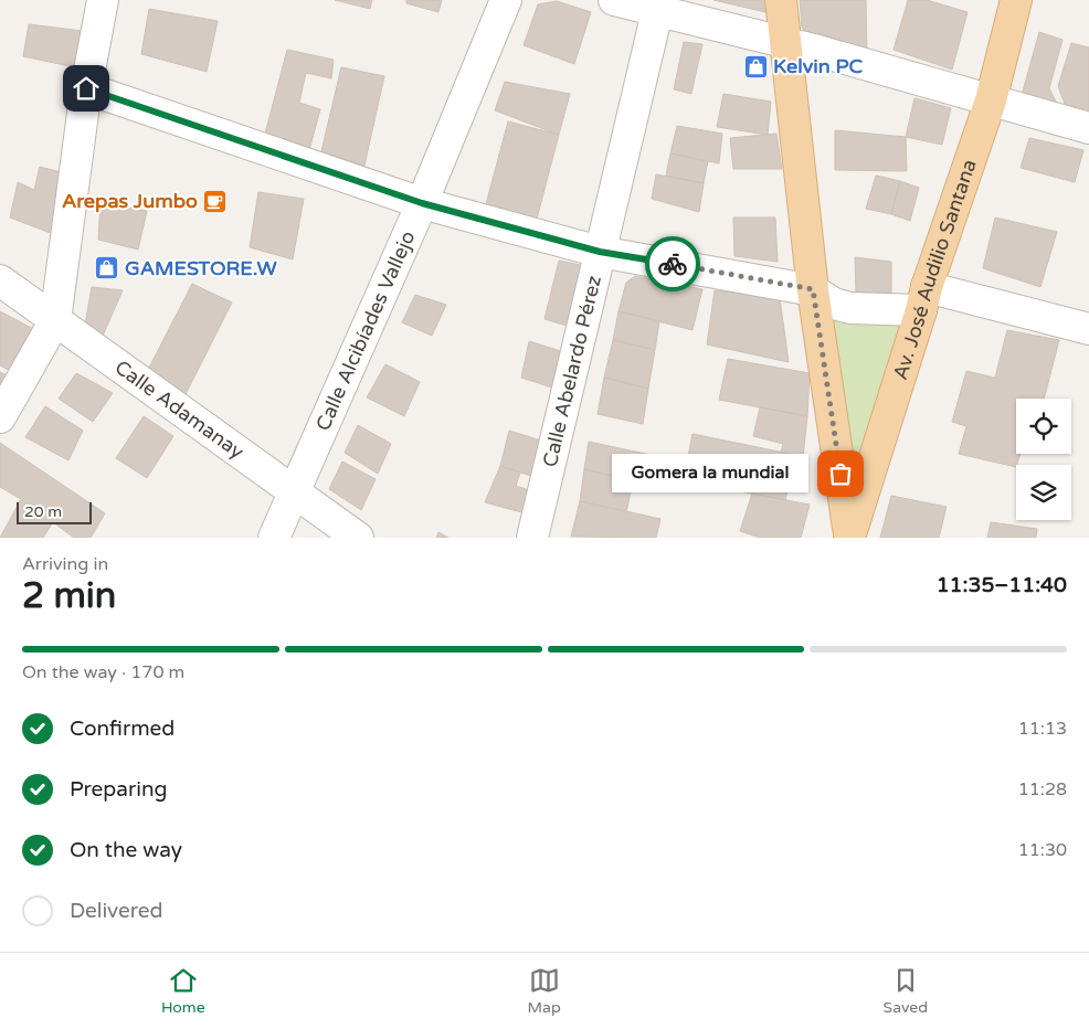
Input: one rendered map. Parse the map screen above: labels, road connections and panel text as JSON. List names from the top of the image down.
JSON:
{
  "streets": {
    "main road": ["Av. José Audilio Santana"],
    "street": ["Calle Alcibíades Vallejo", "Calle Abelardo Pérez", "Calle Adamanay"]
  },
  "crossings": [
    ["Calle Alcibíades Vallejo", "Calle Adamanay"]
  ],
  "places": {
    "shop": ["Kelvin PC", "GAMESTORE.W"],
    "cafe": ["Arepas Jumbo"],
    "other": ["Gomera la mundial"]
  },
  "scale_bar": "20 m",
  "page": {
    "bubble": "Gomera la mundial",
    "scale": "20 m",
    "heading": ["2 min", "Arriving in", "11:35–11:40"],
    "bar": "On the way · 170 m",
    "list": [
      ["Confirmed", "11:13"],
      ["Preparing", "11:28"],
      ["On the way", "11:30"],
      "Delivered"
    ],
    "tabs": ["Home", "Map", "Saved"]
  }
}
